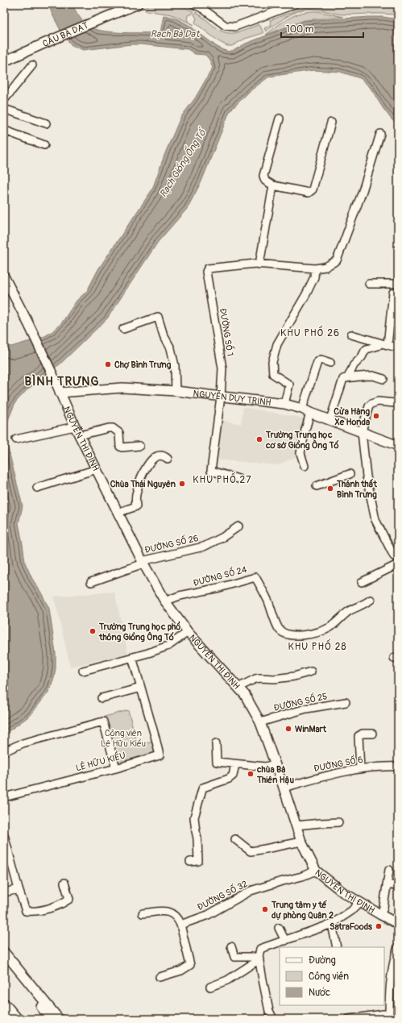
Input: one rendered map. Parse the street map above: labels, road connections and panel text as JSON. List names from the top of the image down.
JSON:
{
  "streets": {
    "main road": ["CẦU BÀ DẠT", "NGUYỄN DUY TRINH", "NGUYỄN THỊ ĐỊNH"],
    "street": [
      "ĐƯỜNG SỐ 1",
      "ĐƯỜNG SỐ 26",
      "ĐƯỜNG SỐ 24",
      "ĐƯỜNG SỐ 25",
      "LÊ HỮU KIỀU",
      "ĐƯỜNG SỐ 6",
      "ĐƯỜNG SỐ 32"
    ]
  },
  "crossings": [
    ["ĐƯỜNG SỐ 1", "NGUYỄN DUY TRINH"],
    ["NGUYỄN DUY TRINH", "NGUYỄN THỊ ĐỊNH"],
    ["NGUYỄN THỊ ĐỊNH", "ĐƯỜNG SỐ 26"],
    ["NGUYỄN THỊ ĐỊNH", "ĐƯỜNG SỐ 24"],
    ["NGUYỄN THỊ ĐỊNH", "ĐƯỜNG SỐ 25"],
    ["NGUYỄN THỊ ĐỊNH", "ĐƯỜNG SỐ 6"],
    ["NGUYỄN THỊ ĐỊNH", "ĐƯỜNG SỐ 32"]
  ],
  "districts": [
    "KHU PHỐ 26",
    "BÌNH TRƯNG",
    "KHU PHỐ 27",
    "KHU PHỐ 28"
  ],
  "water": ["Rạch Bà Dạt", "Rạch Giống Ống Tố"],
  "parks": ["Công viên Lê Hữu Kiều"],
  "places": [
    "Chợ Bình Trưng",
    "Cửa Hàng Xe Honda",
    "Trường Trung học cơ sở Giồng Ông Tố",
    "Chùa Thái Nguyên",
    "Thánh thất Bình Trưng",
    "Trường Trung học phổ thông Giồng Ông Tố",
    "WinMart",
    "chùa Bà Thiên Hậu",
    "Trung tâm y tế dự phòng Quân 2",
    "SatraFoods"
  ],
  "legend": ["Đường", "Công viên", "Nước"],
  "scale_bar": "100 m"
}
